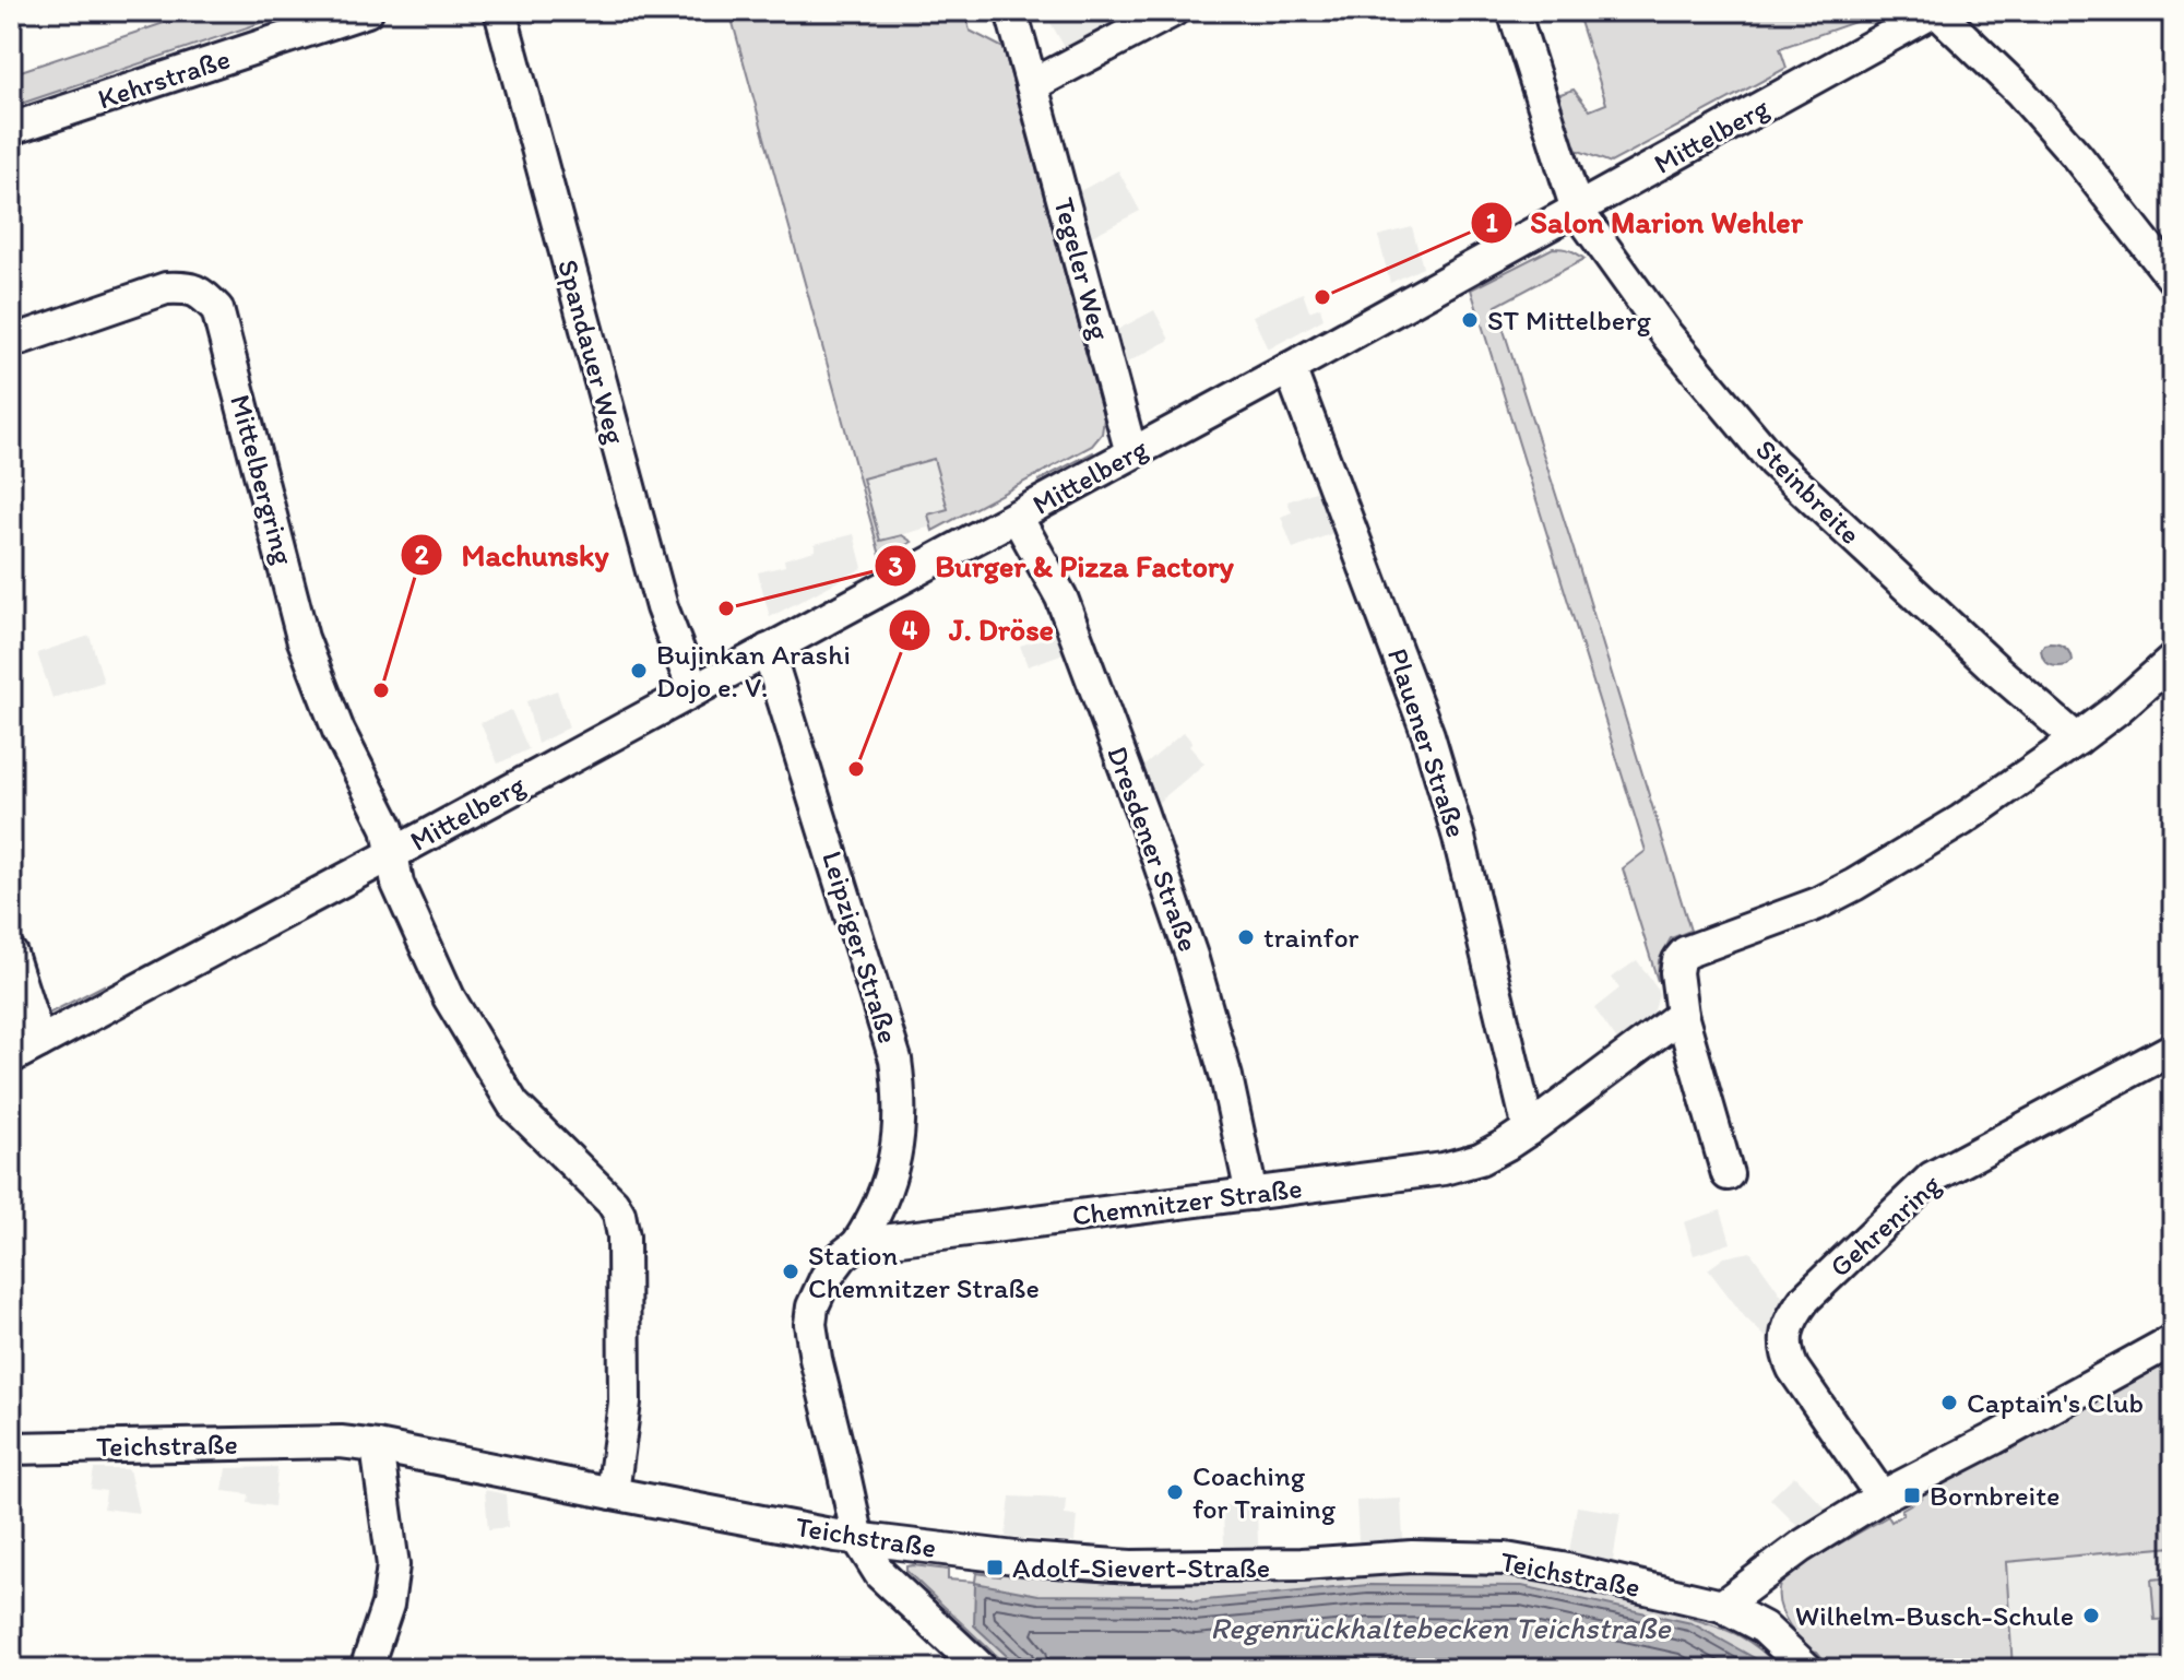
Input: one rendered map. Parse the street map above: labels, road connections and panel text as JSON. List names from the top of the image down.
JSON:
{
  "streets": {
    "street": [
      "Kehrstraße",
      "Mittelberg",
      "Tegeler Weg",
      "Spandauer Weg",
      "Mittelbergring",
      "Steinbreite",
      "Plauener Straße",
      "Dresdener Straße",
      "Leipziger Straße",
      "Chemnitzer Straße",
      "Gehrenring",
      "Teichstraße"
    ]
  },
  "crossings": [
    ["Mittelberg", "Tegeler Weg"],
    ["Mittelberg", "Spandauer Weg"],
    ["Mittelberg", "Mittelbergring"],
    ["Mittelberg", "Steinbreite"],
    ["Mittelberg", "Plauener Straße"],
    ["Mittelberg", "Dresdener Straße"],
    ["Mittelberg", "Leipziger Straße"],
    ["Mittelbergring", "Teichstraße"],
    ["Plauener Straße", "Chemnitzer Straße"],
    ["Dresdener Straße", "Chemnitzer Straße"],
    ["Leipziger Straße", "Chemnitzer Straße"]
  ],
  "water": ["Regenrückhaltebecken Teichstraße"],
  "places": {
    "other": [
      "Salon Marion Wehler",
      "ST Mittelberg",
      "Burger & Pizza Factory",
      "Bujinkan Arashi Dojo e. V.",
      "Machunsky",
      "J. Dröse",
      "trainfor",
      "Station Chemnitzer Straße",
      "Captain's Club",
      "Coaching for Training",
      "Wilhelm-Busch-Schule"
    ],
    "transit": ["Bornbreite", "Adolf-Sievert-Straße"]
  }
}
